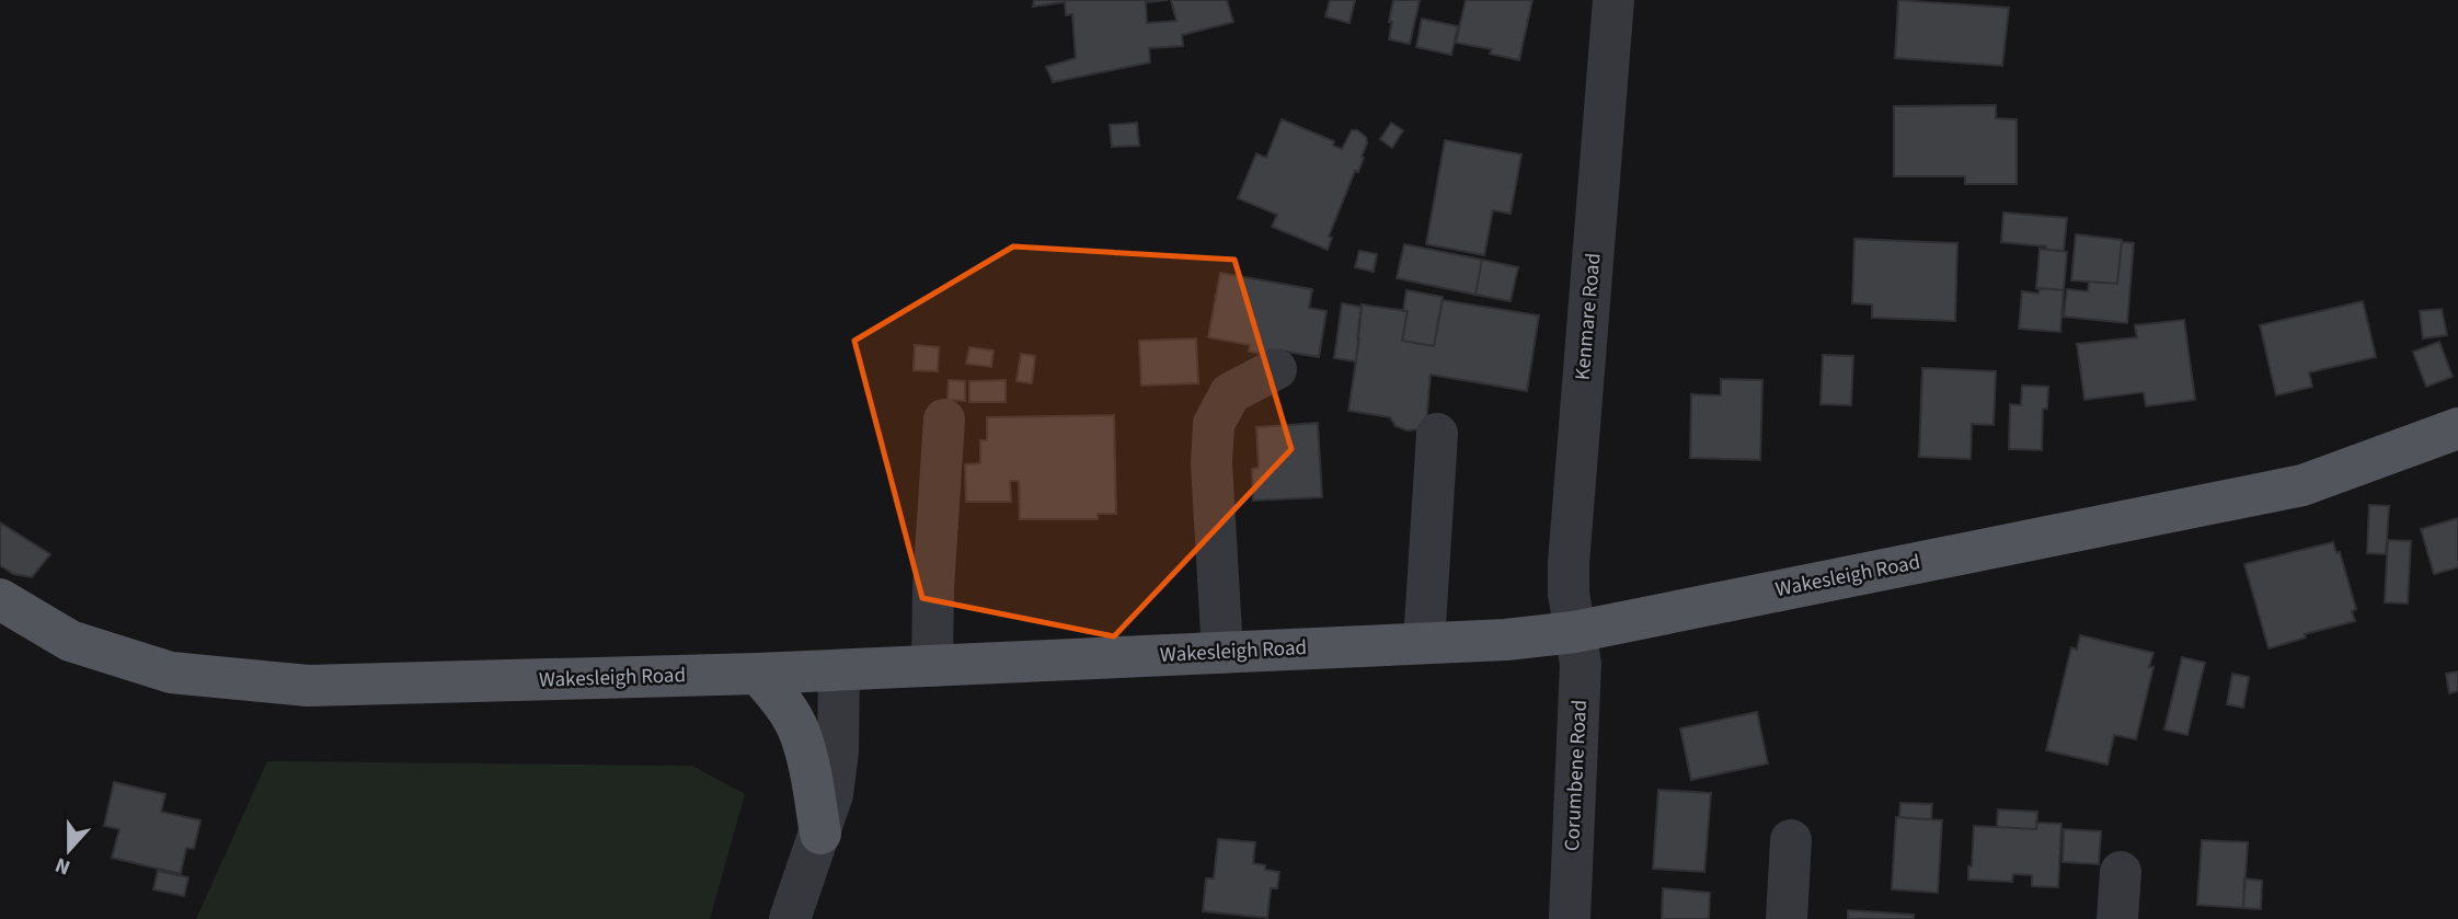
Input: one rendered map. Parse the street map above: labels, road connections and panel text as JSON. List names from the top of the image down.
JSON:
{
  "streets": {
    "main road": ["Wakesleigh Road"],
    "street": ["Kenmare Road", "Corumbene Road"]
  },
  "crossings": [
    ["Kenmare Road", "Wakesleigh Road"],
    ["Kenmare Road", "Corumbene Road"],
    ["Wakesleigh Road", "Corumbene Road"]
  ],
  "north": "bottom"
}
